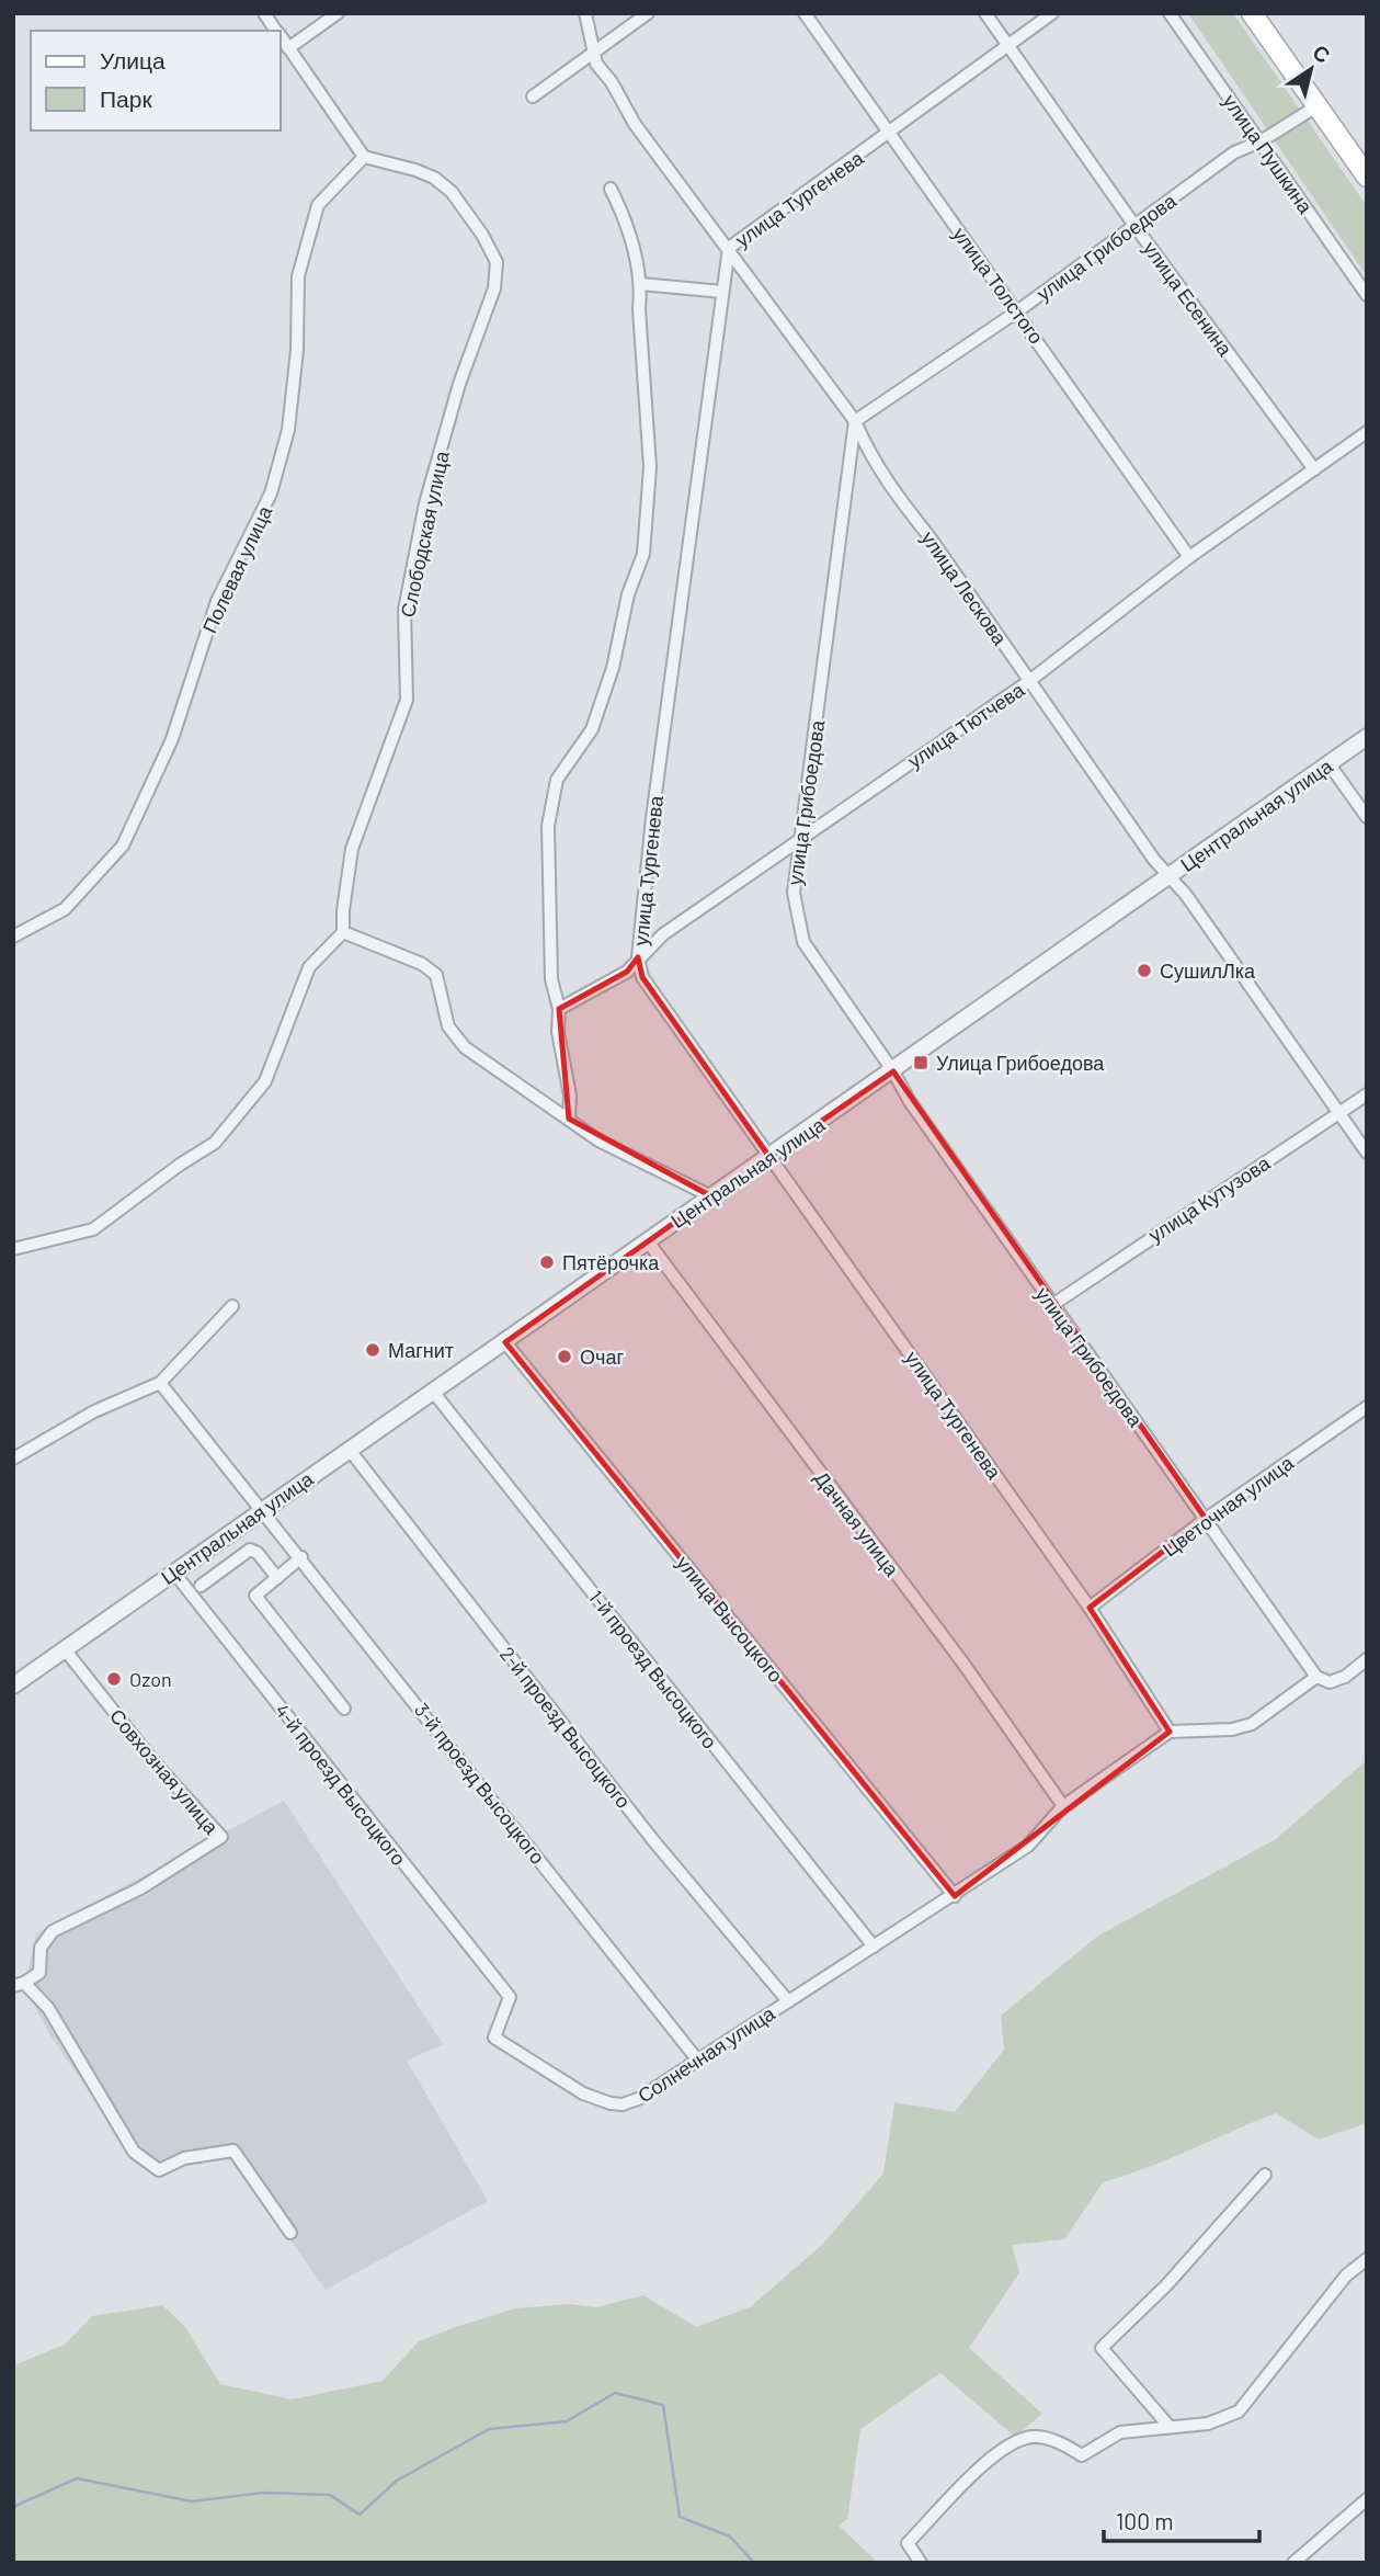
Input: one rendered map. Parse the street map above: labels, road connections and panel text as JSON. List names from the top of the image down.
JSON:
{
  "streets": {
    "street": [
      "улица Пушкина",
      "улица Тургенева",
      "улица Грибоедова",
      "улица Толстого",
      "улица Есенина",
      "Слободская улица",
      "Полевая улица",
      "улица Лескова",
      "улица Тютчева",
      "Центральная улица",
      "улица Кутузова",
      "Цветочная улица",
      "Дачная улица",
      "улица Высоцкого",
      "1-й проезд Высоцкого",
      "2-й проезд Высоцкого",
      "Совхозная улица",
      "3-й проезд Высоцкого",
      "4-й проезд Высоцкого",
      "Солнечная улица"
    ]
  },
  "crossings": [
    ["улица Пушкина", "улица Грибоедова"],
    ["улица Тургенева", "улица Толстого"],
    ["улица Тургенева", "улица Есенина"],
    ["улица Тургенева", "улица Лескова"],
    ["улица Тургенева", "улица Тютчева"],
    ["улица Тургенева", "Центральная улица"],
    ["улица Тургенева", "Цветочная улица"],
    ["улица Грибоедова", "улица Толстого"],
    ["улица Грибоедова", "улица Есенина"],
    ["улица Грибоедова", "улица Лескова"],
    ["улица Грибоедова", "улица Тютчева"],
    ["улица Грибоедова", "Центральная улица"],
    ["улица Грибоедова", "улица Кутузова"],
    ["улица Грибоедова", "Цветочная улица"],
    ["улица Толстого", "улица Тютчева"],
    ["улица Есенина", "улица Тютчева"],
    ["Слободская улица", "Полевая улица"],
    ["улица Лескова", "улица Тютчева"],
    ["улица Лескова", "Центральная улица"],
    ["улица Лескова", "улица Кутузова"],
    ["Центральная улица", "Дачная улица"],
    ["Центральная улица", "улица Высоцкого"],
    ["Центральная улица", "1-й проезд Высоцкого"],
    ["Центральная улица", "2-й проезд Высоцкого"],
    ["Центральная улица", "Совхозная улица"],
    ["Центральная улица", "3-й проезд Высоцкого"],
    ["Центральная улица", "4-й проезд Высоцкого"],
    ["улица Высоцкого", "Солнечная улица"],
    ["1-й проезд Высоцкого", "Солнечная улица"],
    ["2-й проезд Высоцкого", "Солнечная улица"],
    ["3-й проезд Высоцкого", "Солнечная улица"],
    ["4-й проезд Высоцкого", "Солнечная улица"]
  ],
  "places": {
    "other": [
      "СушилЛка",
      "Пятёрочка",
      "Магнит",
      "Очаг",
      "Ozon"
    ],
    "transit": ["Улица Грибоедова"]
  },
  "legend": ["Улица", "Парк"],
  "scale_bar": "100 m",
  "north": "top right"
}
